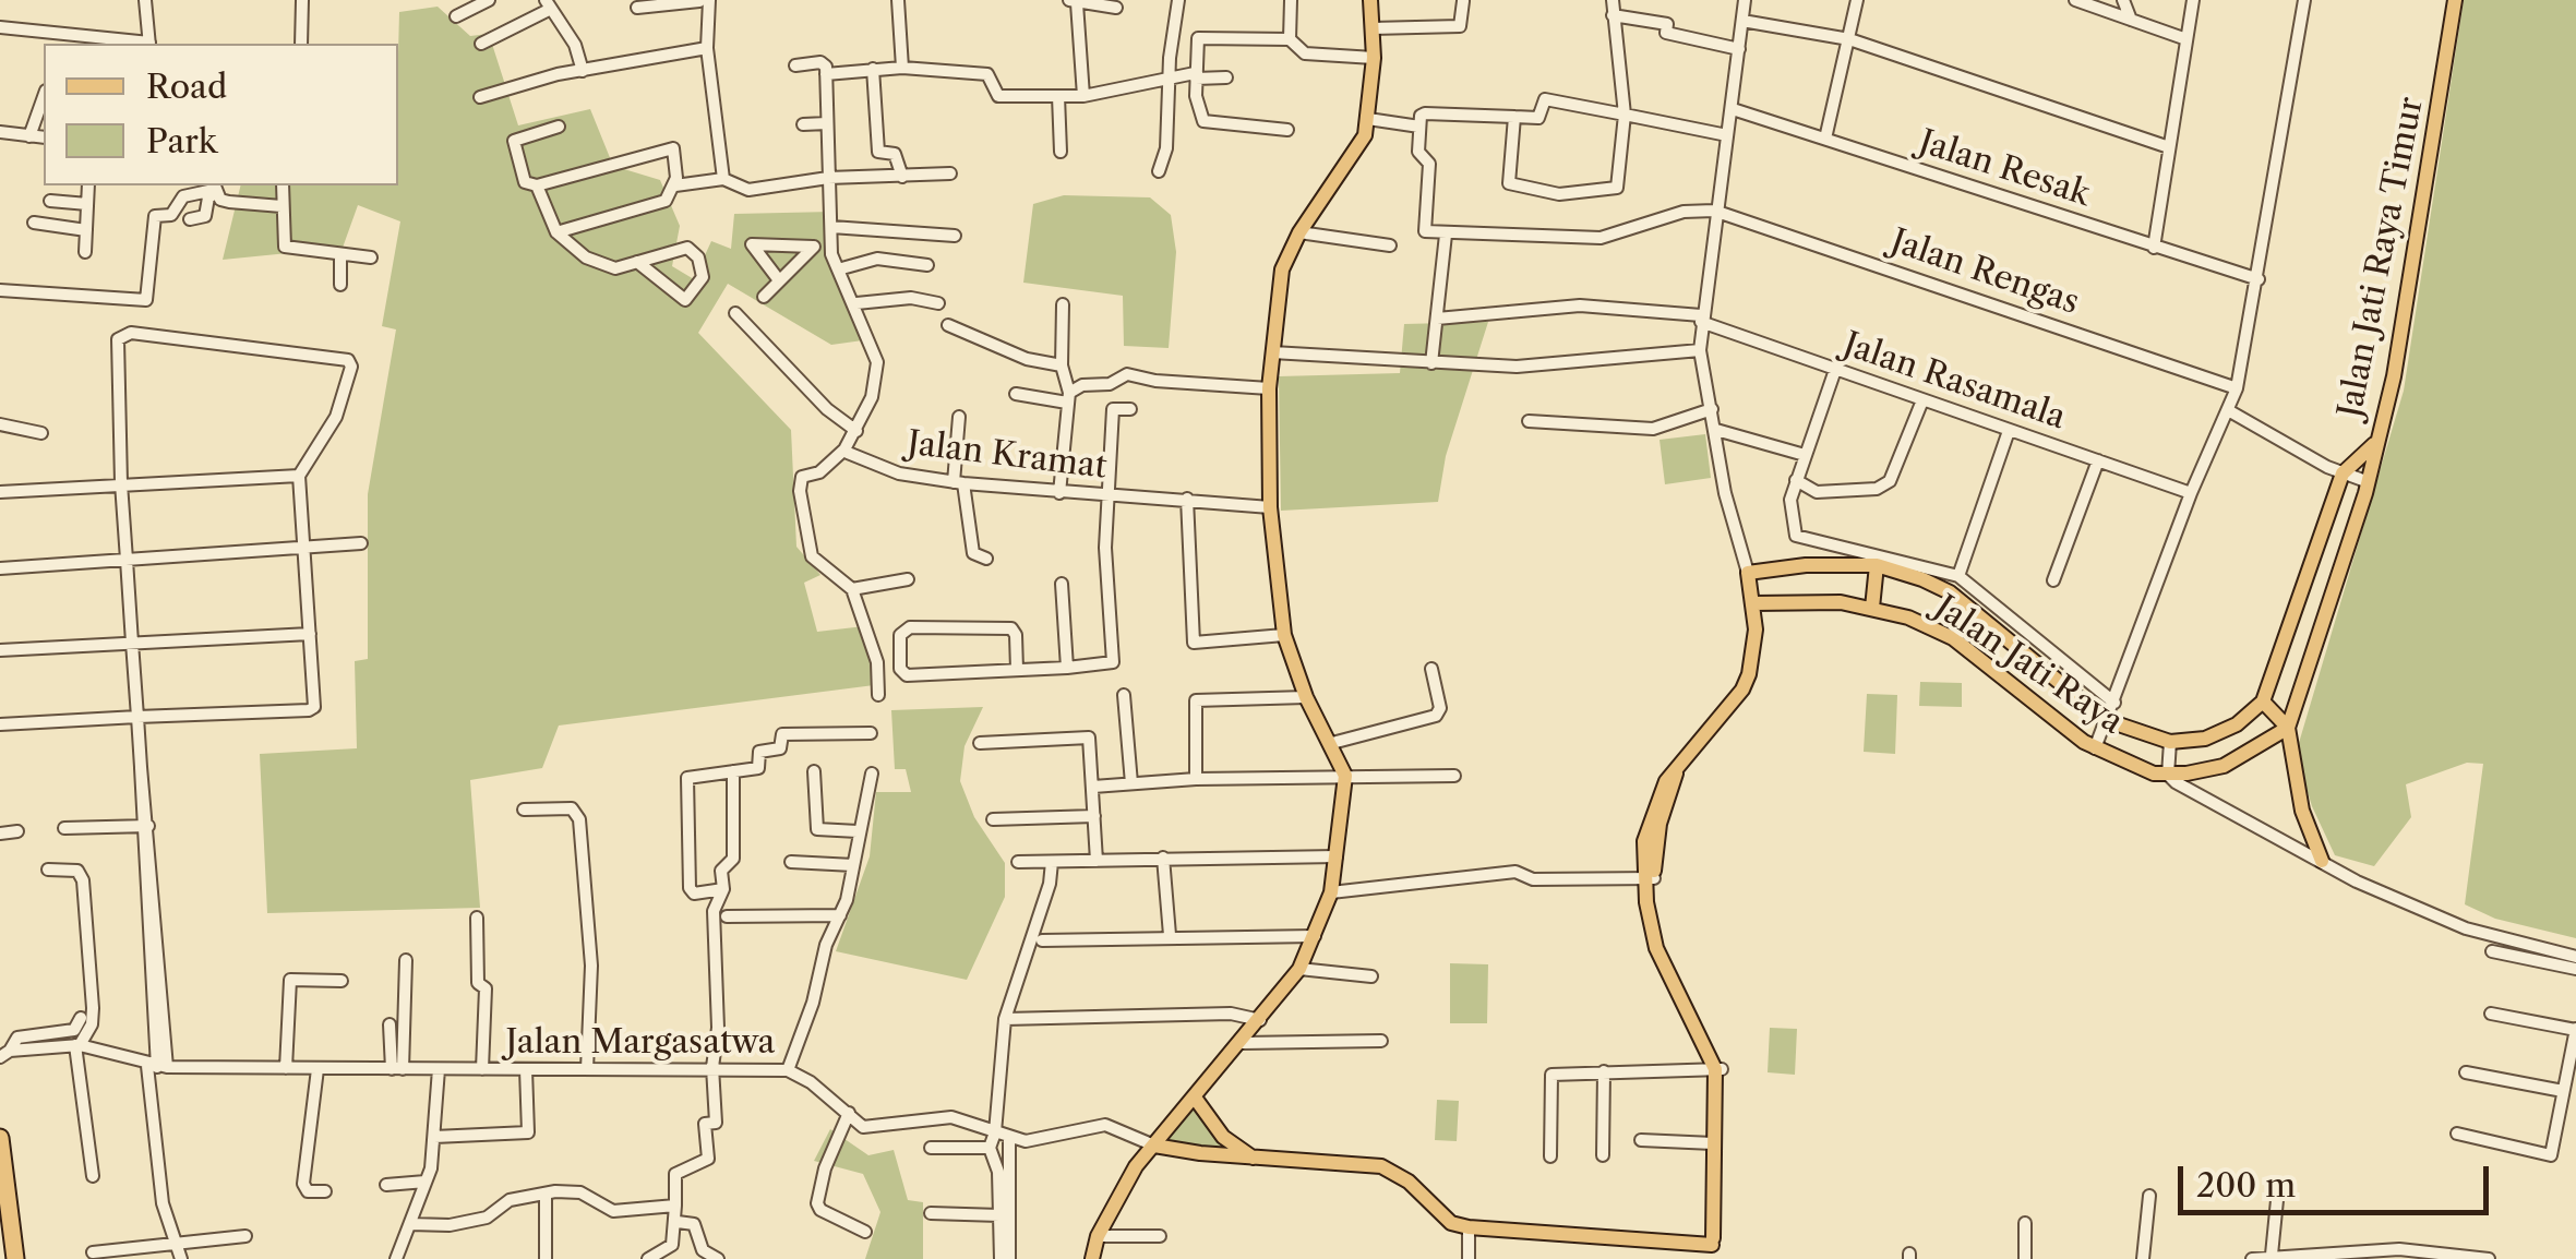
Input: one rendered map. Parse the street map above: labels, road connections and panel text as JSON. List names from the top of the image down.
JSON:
{
  "streets": {
    "main road": ["Jalan Jati Raya Timur", "Jalan Jati Raya", "Jalan Margasatwa"],
    "street": [
      "Jalan Resak",
      "Jalan Rengas",
      "Jalan Rasamala",
      "Jalan Kramat"
    ]
  },
  "legend": ["Road", "Park"],
  "scale_bar": "200 m"
}
